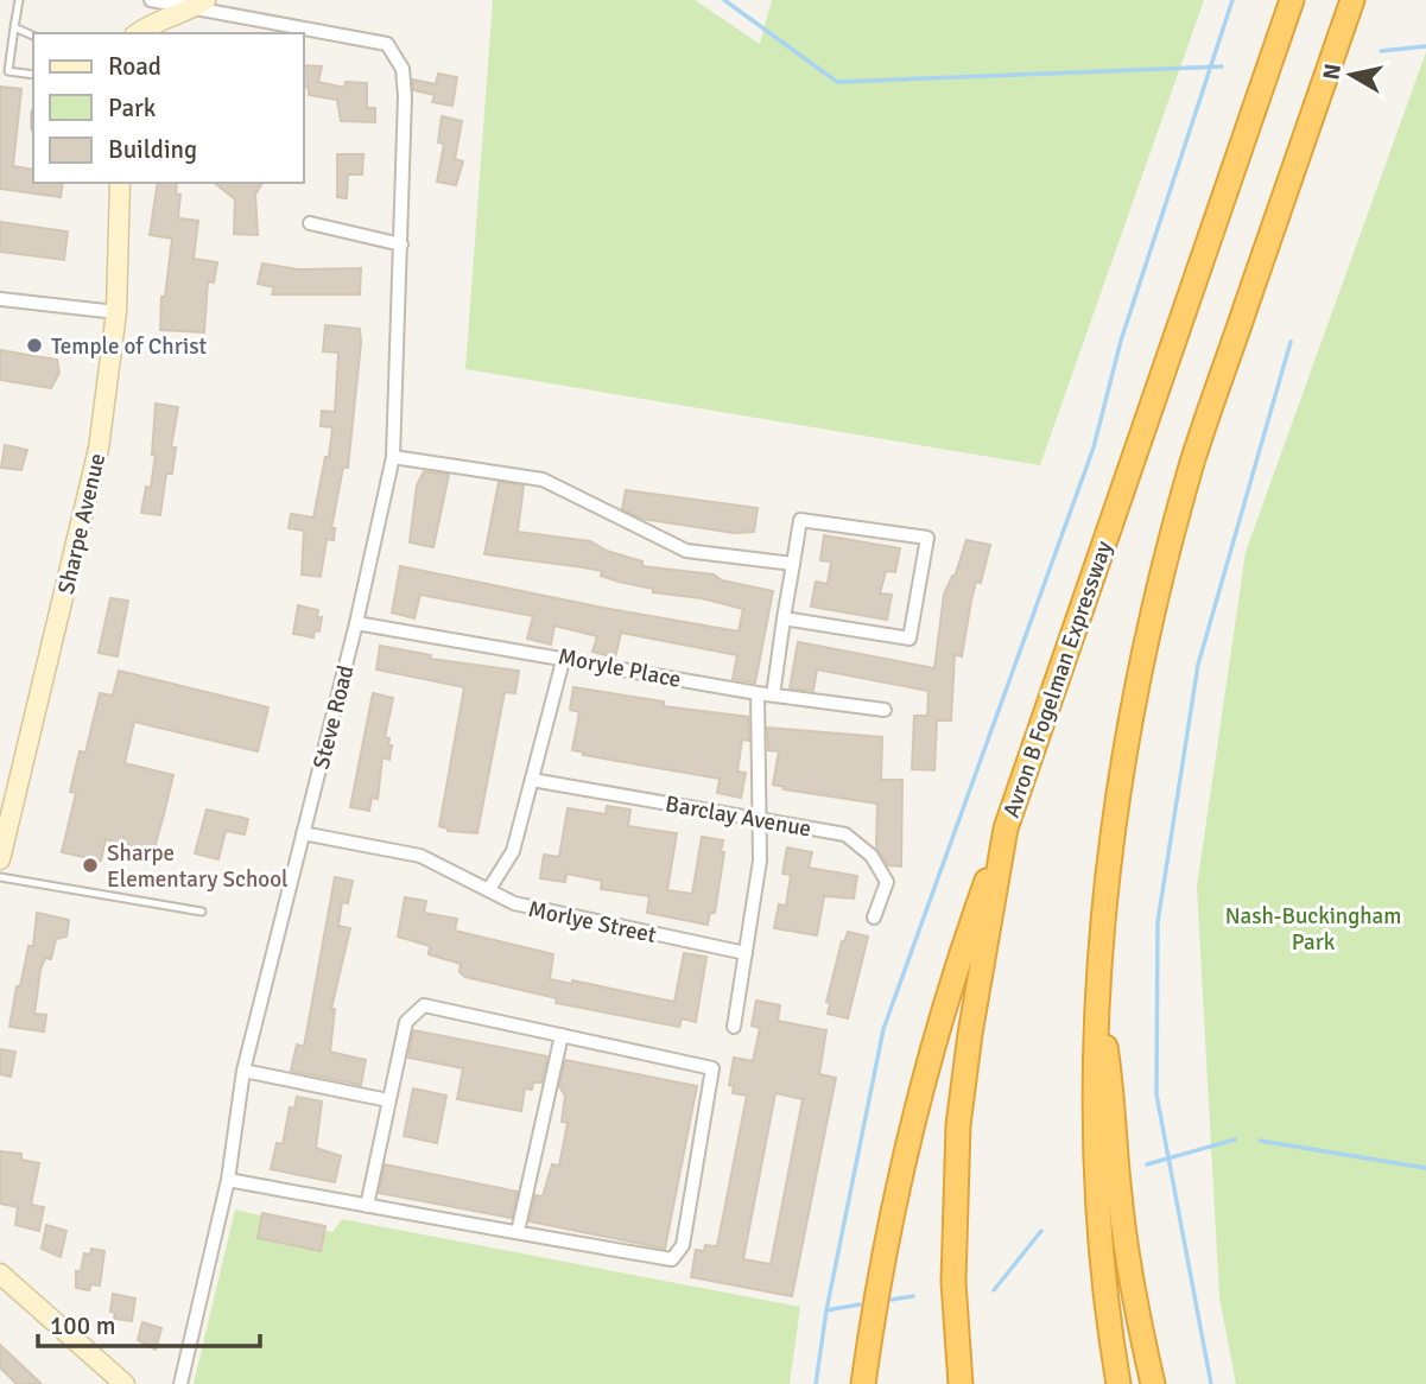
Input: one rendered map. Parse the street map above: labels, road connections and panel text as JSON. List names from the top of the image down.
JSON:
{
  "streets": {
    "highway": ["Avron B Fogelman Expressway"],
    "street": [
      "Sharpe Avenue",
      "Moryle Place",
      "Steve Road",
      "Barclay Avenue",
      "Morlye Street"
    ]
  },
  "crossings": [
    ["Moryle Place", "Steve Road"],
    ["Steve Road", "Morlye Street"]
  ],
  "parks": ["Nash-Buckingham Park"],
  "places": ["Temple of Christ", "Sharpe Elementary School"],
  "legend": ["Road", "Park", "Building"],
  "scale_bar": "100 m",
  "north": "left"
}
